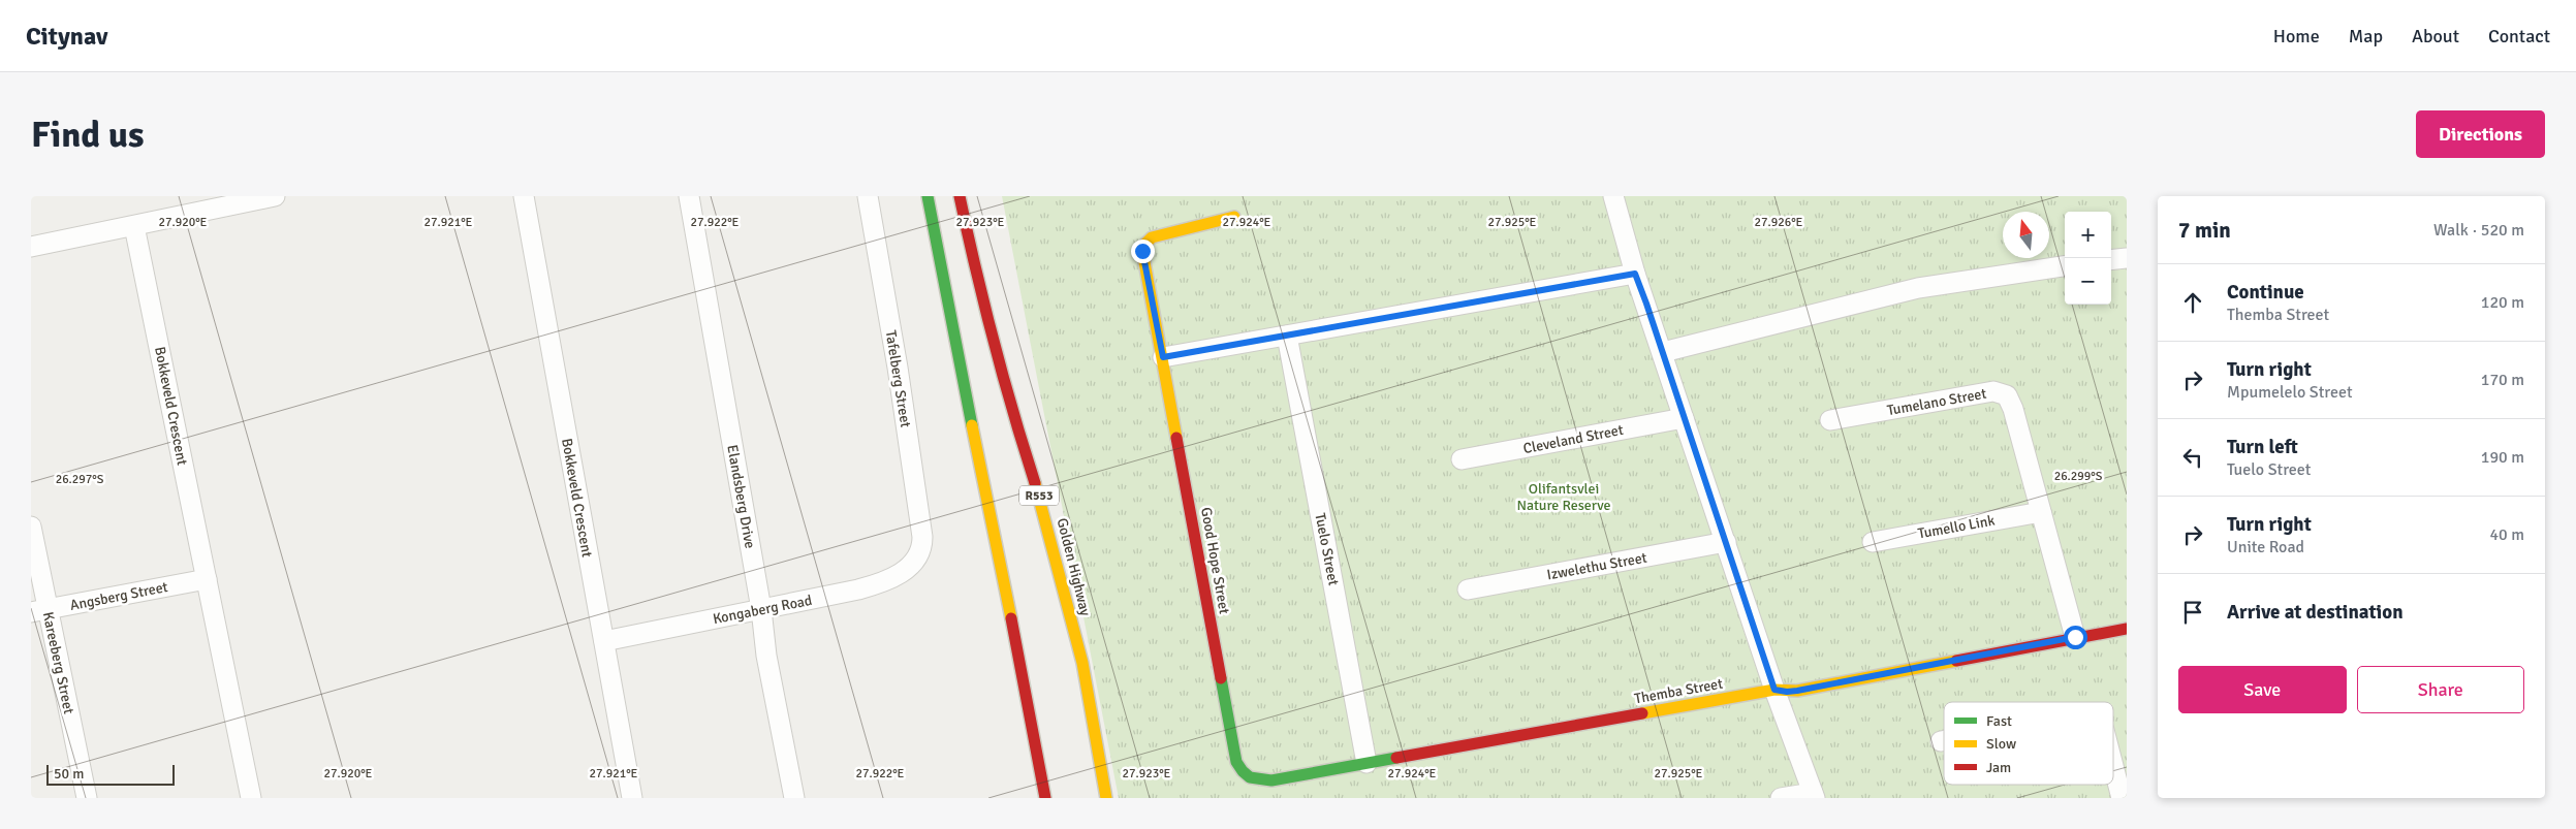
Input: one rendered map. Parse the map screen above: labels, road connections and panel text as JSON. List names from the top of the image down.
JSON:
{
  "streets": {
    "street": [
      "Tafelberg Street",
      "Tumelano Street",
      "Bokkeveld Crescent",
      "Cleveland Street",
      "R553",
      "Elandsberg Drive",
      "Tumello Link",
      "Tuelo Street",
      "Good Hope Street",
      "Izwelethu Street",
      "Golden Highway",
      "Angsberg Street",
      "Kongaberg Road",
      "Kareeberg Street",
      "Themba Street"
    ]
  },
  "crossings": [
    ["Tafelberg Street", "Kongaberg Road"],
    ["Tumelano Street", "Tumello Link"],
    ["Tumelano Street", "Themba Street"],
    ["Bokkeveld Crescent", "Angsberg Street"],
    ["Bokkeveld Crescent", "Kongaberg Road"],
    ["Elandsberg Drive", "Kongaberg Road"],
    ["Tuelo Street", "Themba Street"],
    ["Good Hope Street", "Themba Street"],
    ["Angsberg Street", "Kareeberg Street"]
  ],
  "parks": ["Olifantsvlei Nature Reserve"],
  "legend": ["Fast", "Slow", "Jam"],
  "scale_bar": "50 m",
  "north": "top",
  "page": {
    "header": "Citynav",
    "nav": [
      "Home",
      "Map",
      "About",
      "Contact"
    ],
    "buttons": [
      "Directions",
      ["Save", "Share"]
    ],
    "title": "Find us",
    "heading": ["7 min", "Walk · 520 m"],
    "map_buttons": ["+", "−"],
    "list": [
      ["Continue", "Themba Street", "120 m"],
      ["Turn right", "Mpumelelo Street", "170 m"],
      ["Turn left", "Tuelo Street", "190 m"],
      ["Turn right", "Unite Road", "40 m"],
      "Arrive at destination"
    ],
    "scale": "50 m"
  },
  "coordinates": [
    "27.920°E",
    "27.921°E",
    "27.922°E",
    "27.923°E",
    "27.924°E",
    "27.925°E",
    "27.926°E",
    "26.299°S",
    "26.297°S"
  ]
}
